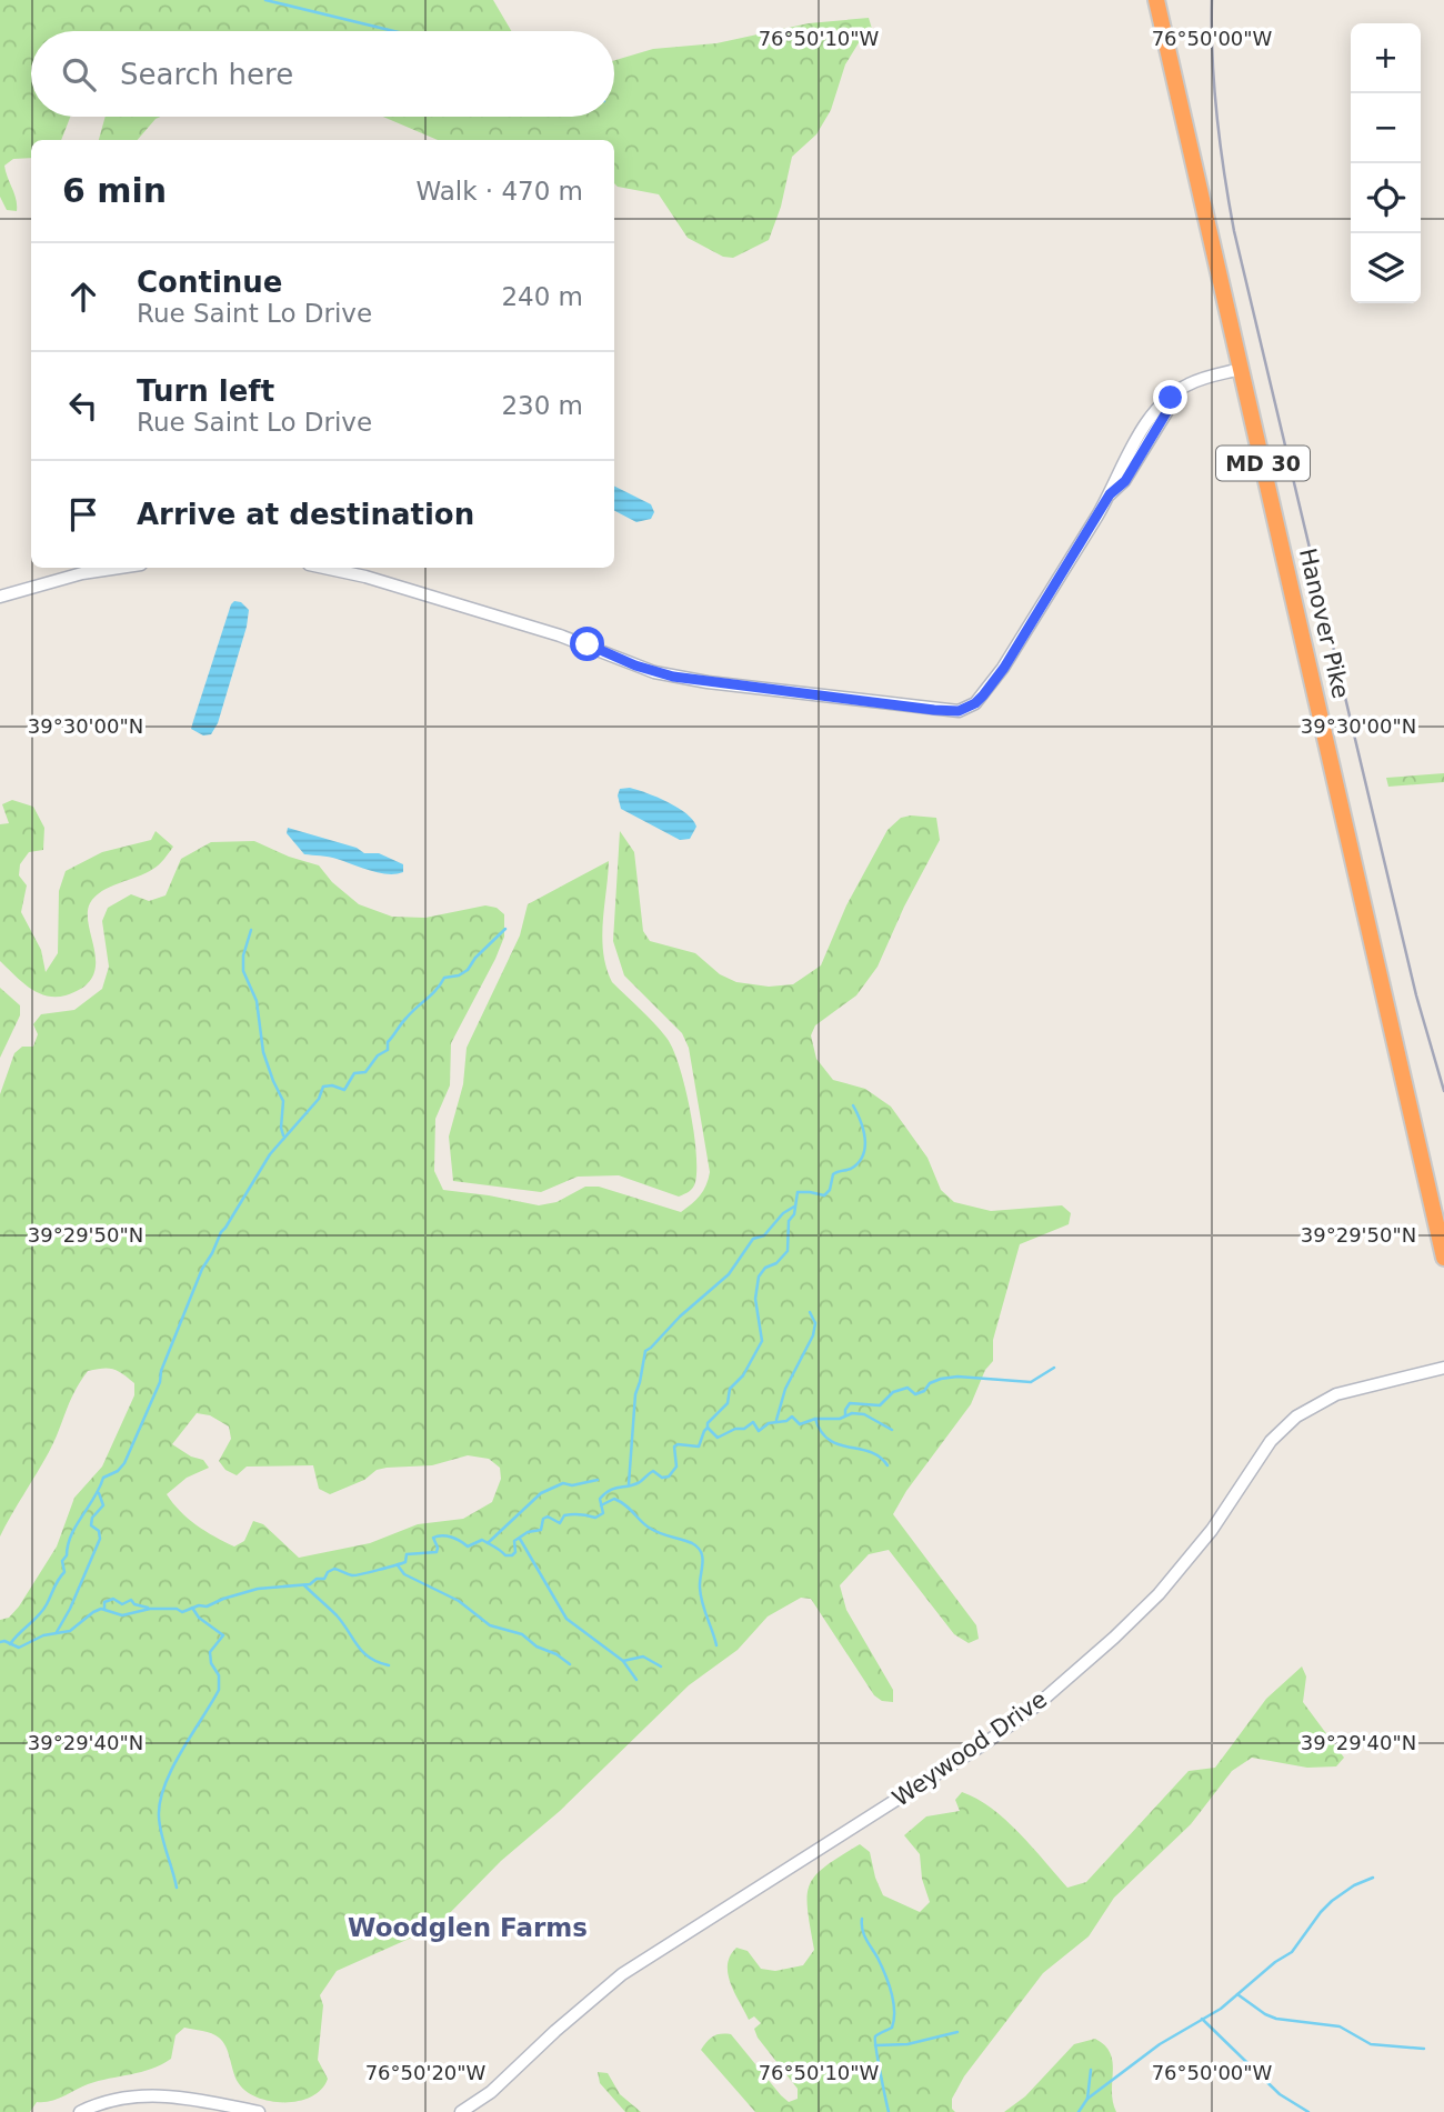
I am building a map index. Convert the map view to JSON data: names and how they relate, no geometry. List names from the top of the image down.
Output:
{
  "streets": {
    "highway": ["MD 30", "Hanover Pike"],
    "street": ["Weywood Drive"]
  },
  "districts": ["Woodglen Farms"],
  "page": {
    "map_buttons": ["+", "−"],
    "search": "Search here",
    "heading": ["6 min", "Walk · 470 m"],
    "list": [
      ["Continue", "Rue Saint Lo Drive", "240 m"],
      ["Turn left", "Rue Saint Lo Drive", "230 m"],
      "Arrive at destination"
    ]
  },
  "coordinates": [
    "76°50'10\"W",
    "76°50'00\"W",
    "39°30'00\"N",
    "39°29'50\"N",
    "39°29'40\"N",
    "76°50'20\"W"
  ]
}
